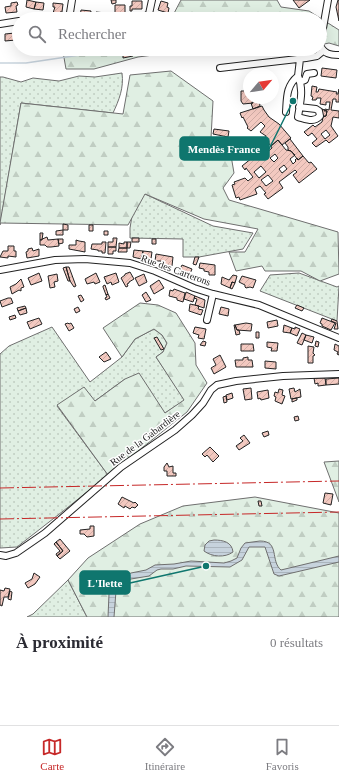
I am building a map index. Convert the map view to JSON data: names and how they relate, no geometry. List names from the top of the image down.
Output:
{
  "streets": {
    "street": ["Rue des Carterons", "Rue de la Gabardière"]
  },
  "places": ["Mendès France", "L'Ilette"],
  "north": "top right",
  "page": {
    "search": "Rechercher",
    "heading": ["À proximité", "0 résultats"],
    "nav": ["Carte", "Itinéraire", "Favoris"]
  }
}
